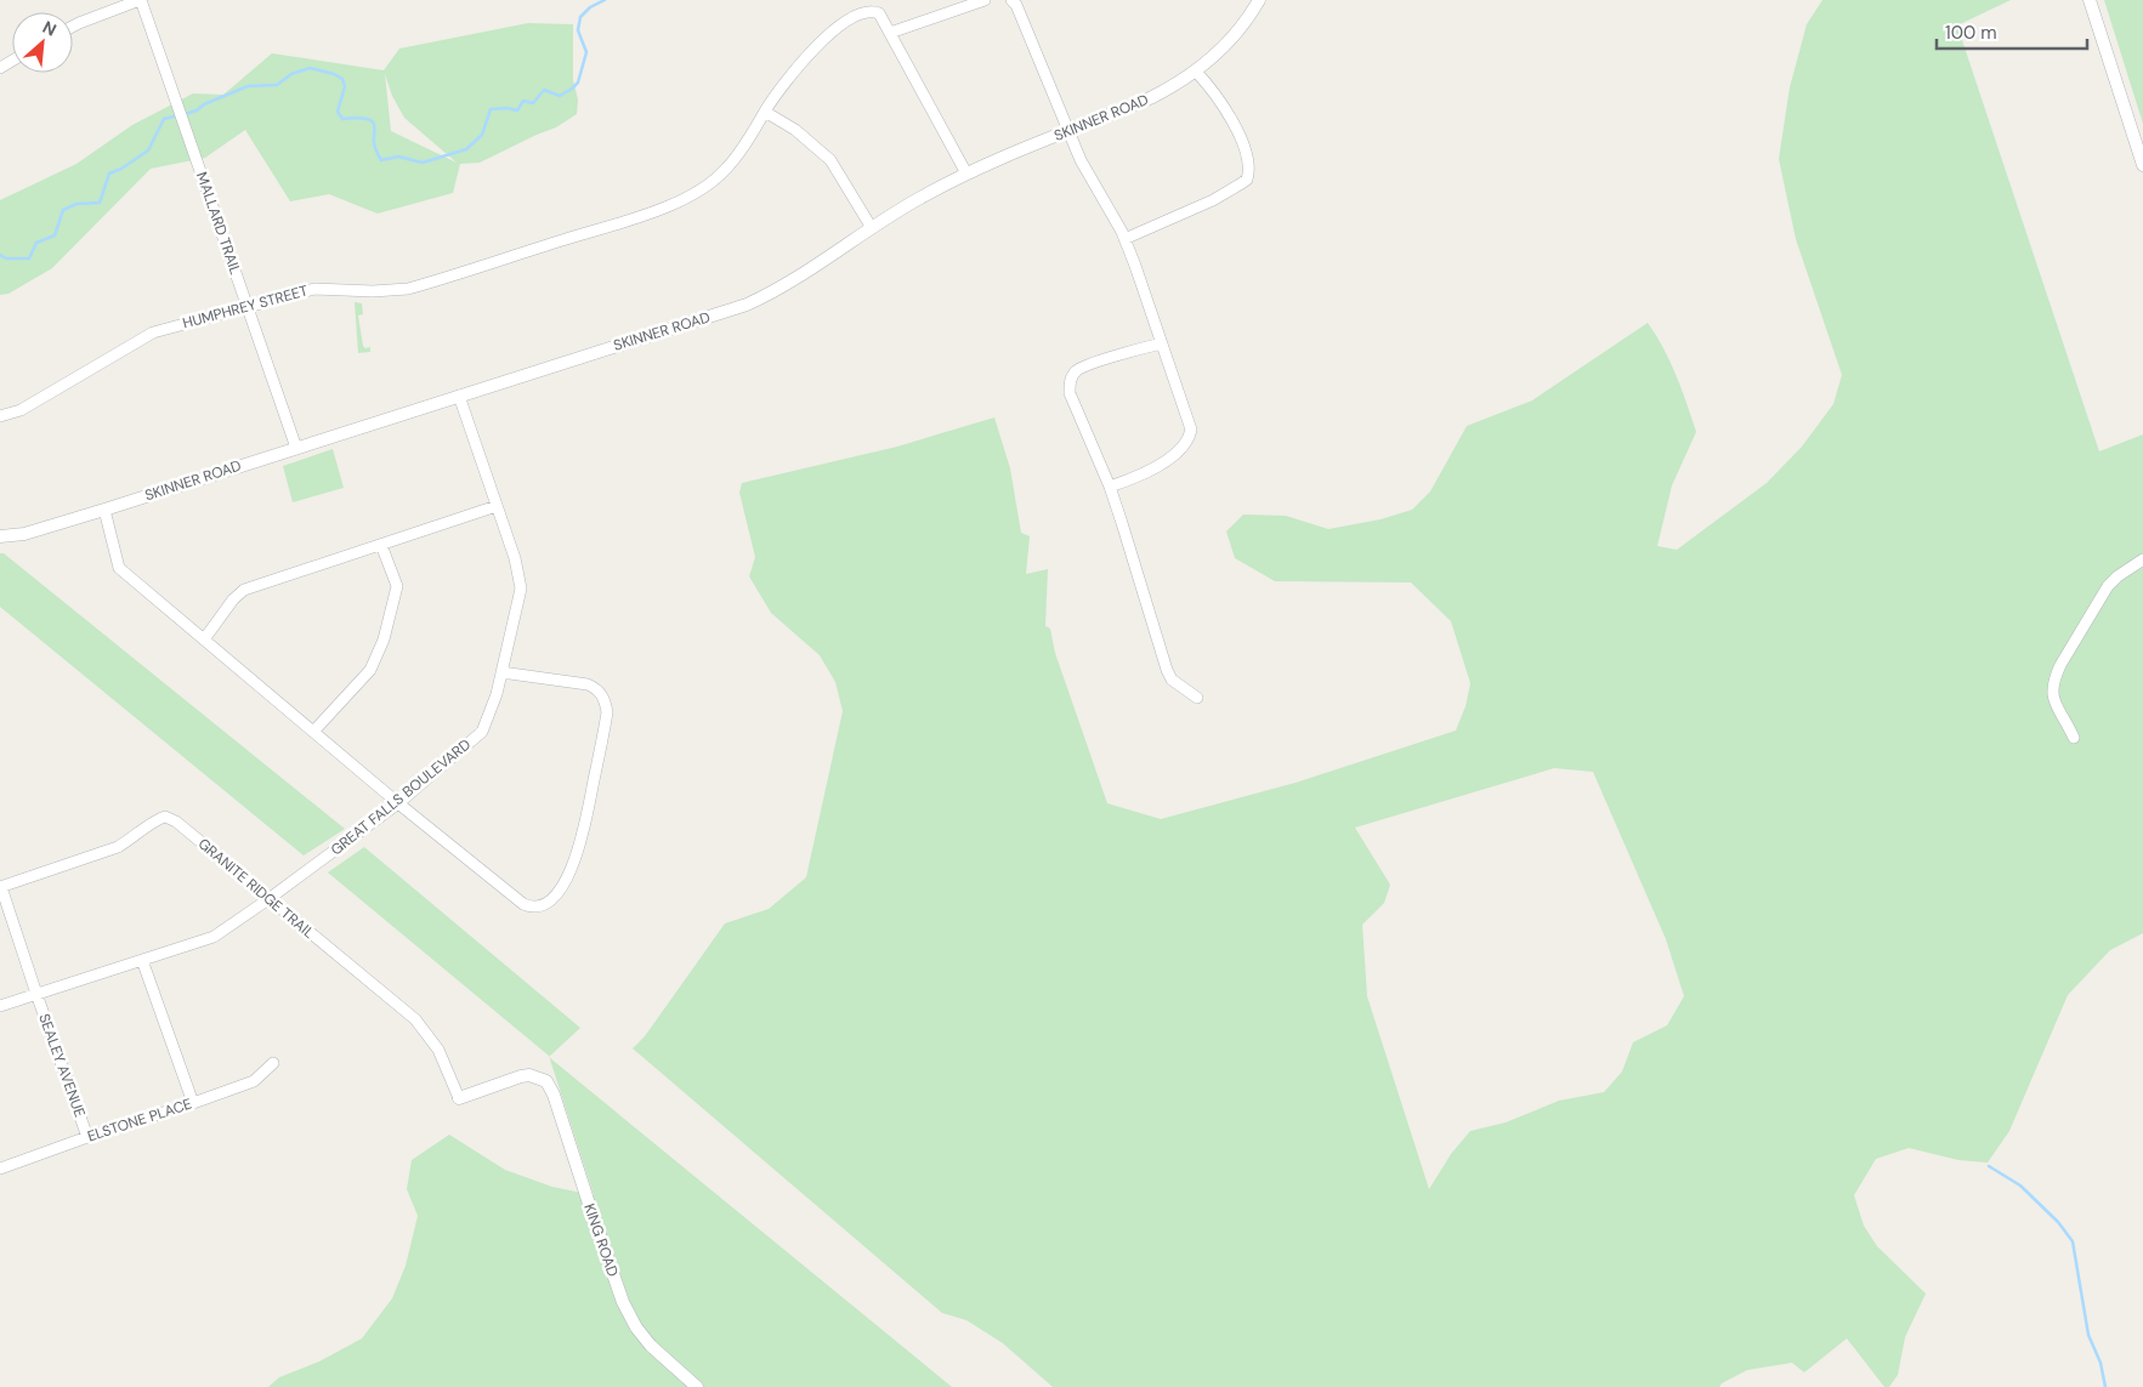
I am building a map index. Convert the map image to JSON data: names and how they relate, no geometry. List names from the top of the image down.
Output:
{
  "streets": {
    "street": [
      "SKINNER ROAD",
      "MALLARD TRAIL",
      "HUMPHREY STREET",
      "GREAT FALLS BOULEVARD",
      "GRANITE RIDGE TRAIL",
      "SEALEY AVENUE",
      "ELSTONE PLACE",
      "KING ROAD"
    ]
  },
  "crossings": [
    ["SKINNER ROAD", "MALLARD TRAIL"],
    ["SKINNER ROAD", "GREAT FALLS BOULEVARD"],
    ["MALLARD TRAIL", "HUMPHREY STREET"],
    ["GREAT FALLS BOULEVARD", "GRANITE RIDGE TRAIL"],
    ["GREAT FALLS BOULEVARD", "SEALEY AVENUE"],
    ["GRANITE RIDGE TRAIL", "SEALEY AVENUE"],
    ["GRANITE RIDGE TRAIL", "KING ROAD"],
    ["SEALEY AVENUE", "ELSTONE PLACE"]
  ],
  "scale_bar": "100 m",
  "north": "top right"
}
